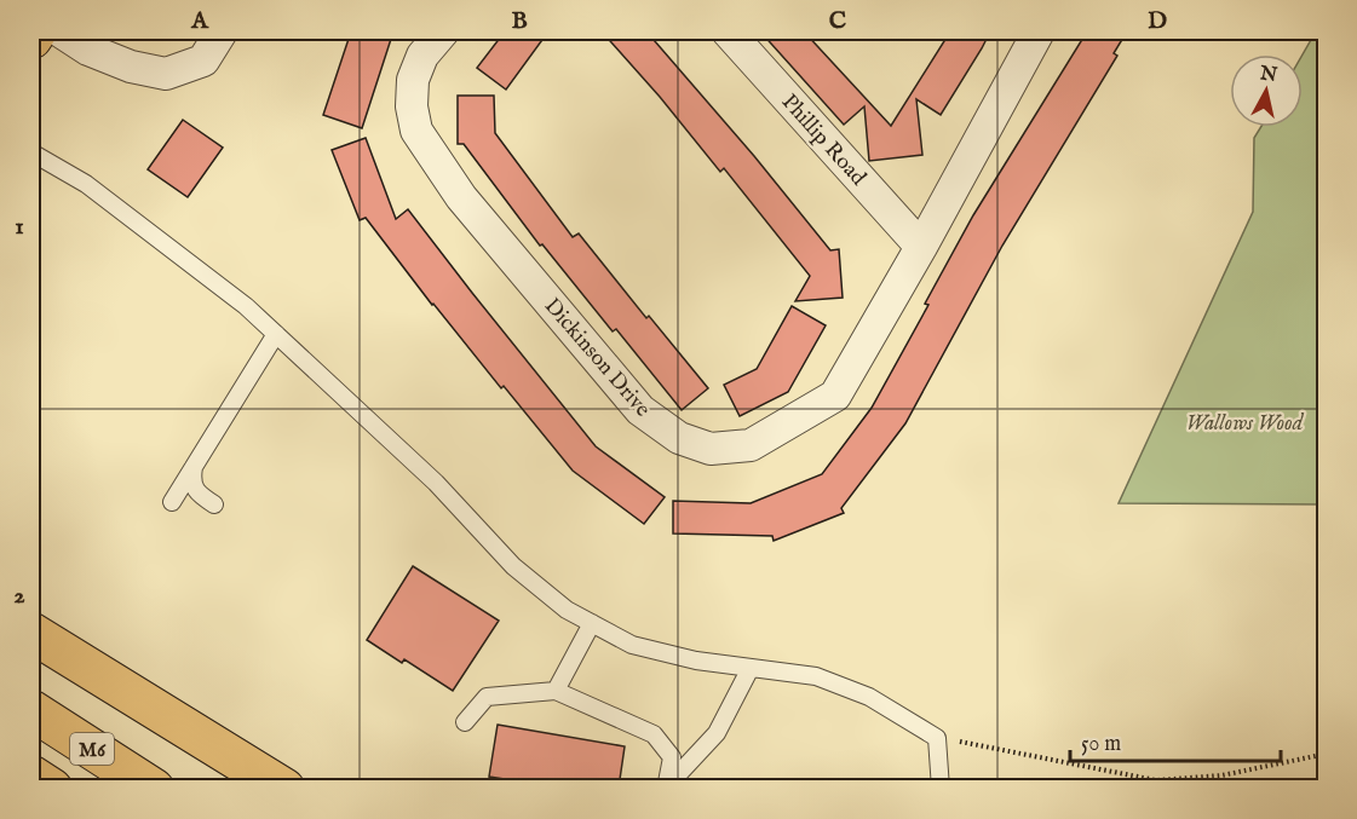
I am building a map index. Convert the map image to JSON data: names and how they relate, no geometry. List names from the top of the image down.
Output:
{
  "streets": {
    "highway": ["M6"],
    "street": ["Phillip Road", "Dickinson Drive"]
  },
  "crossings": [
    ["Phillip Road", "Dickinson Drive"]
  ],
  "parks": ["Wallows Wood"],
  "scale_bar": "50 m",
  "north": "top",
  "grid": {
    "columns": [
      "A",
      "B",
      "C",
      "D"
    ],
    "rows": ["1", "2"]
  }
}
